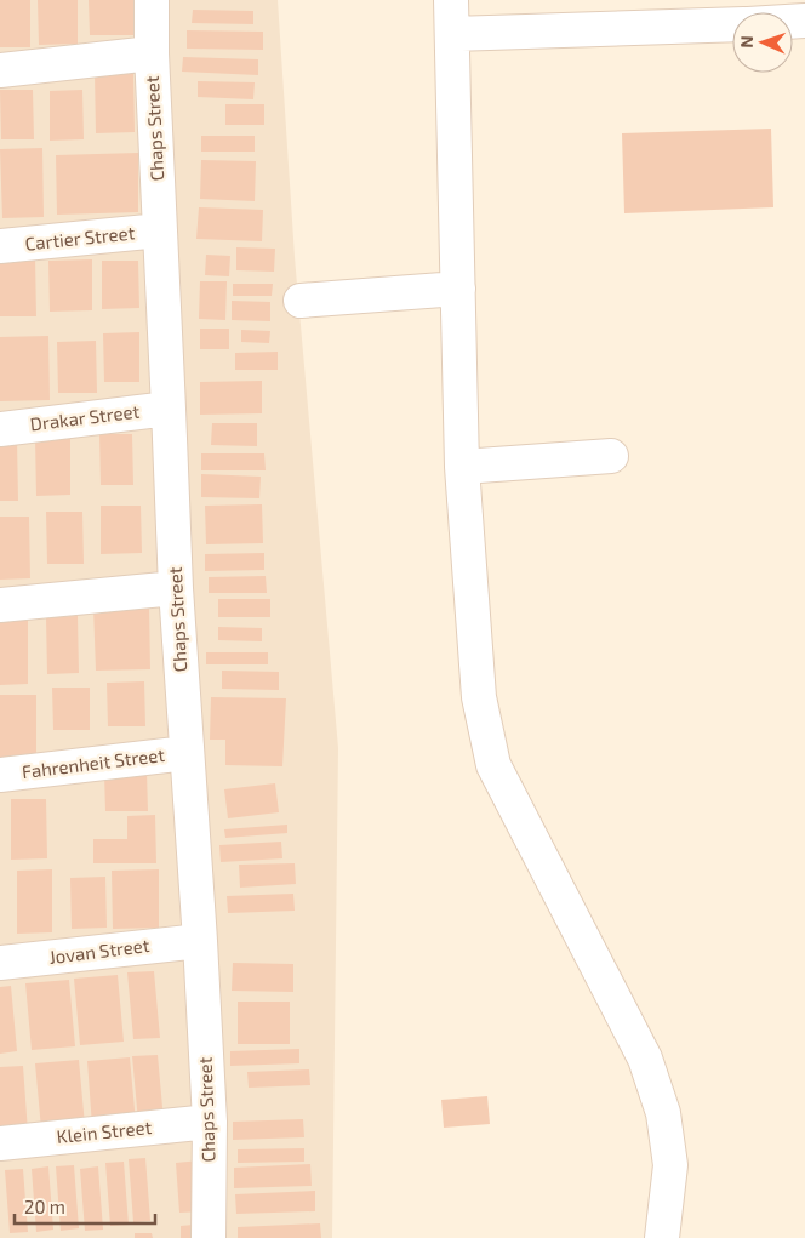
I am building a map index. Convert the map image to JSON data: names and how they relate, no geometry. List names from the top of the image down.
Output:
{
  "streets": {
    "street": [
      "Chaps Street",
      "Cartier Street",
      "Drakar Street",
      "Fahrenheit Street",
      "Jovan Street",
      "Klein Street"
    ]
  },
  "crossings": [
    ["Chaps Street", "Cartier Street"],
    ["Chaps Street", "Drakar Street"],
    ["Chaps Street", "Fahrenheit Street"],
    ["Chaps Street", "Jovan Street"],
    ["Chaps Street", "Klein Street"]
  ],
  "scale_bar": "20 m",
  "north": "left"
}
